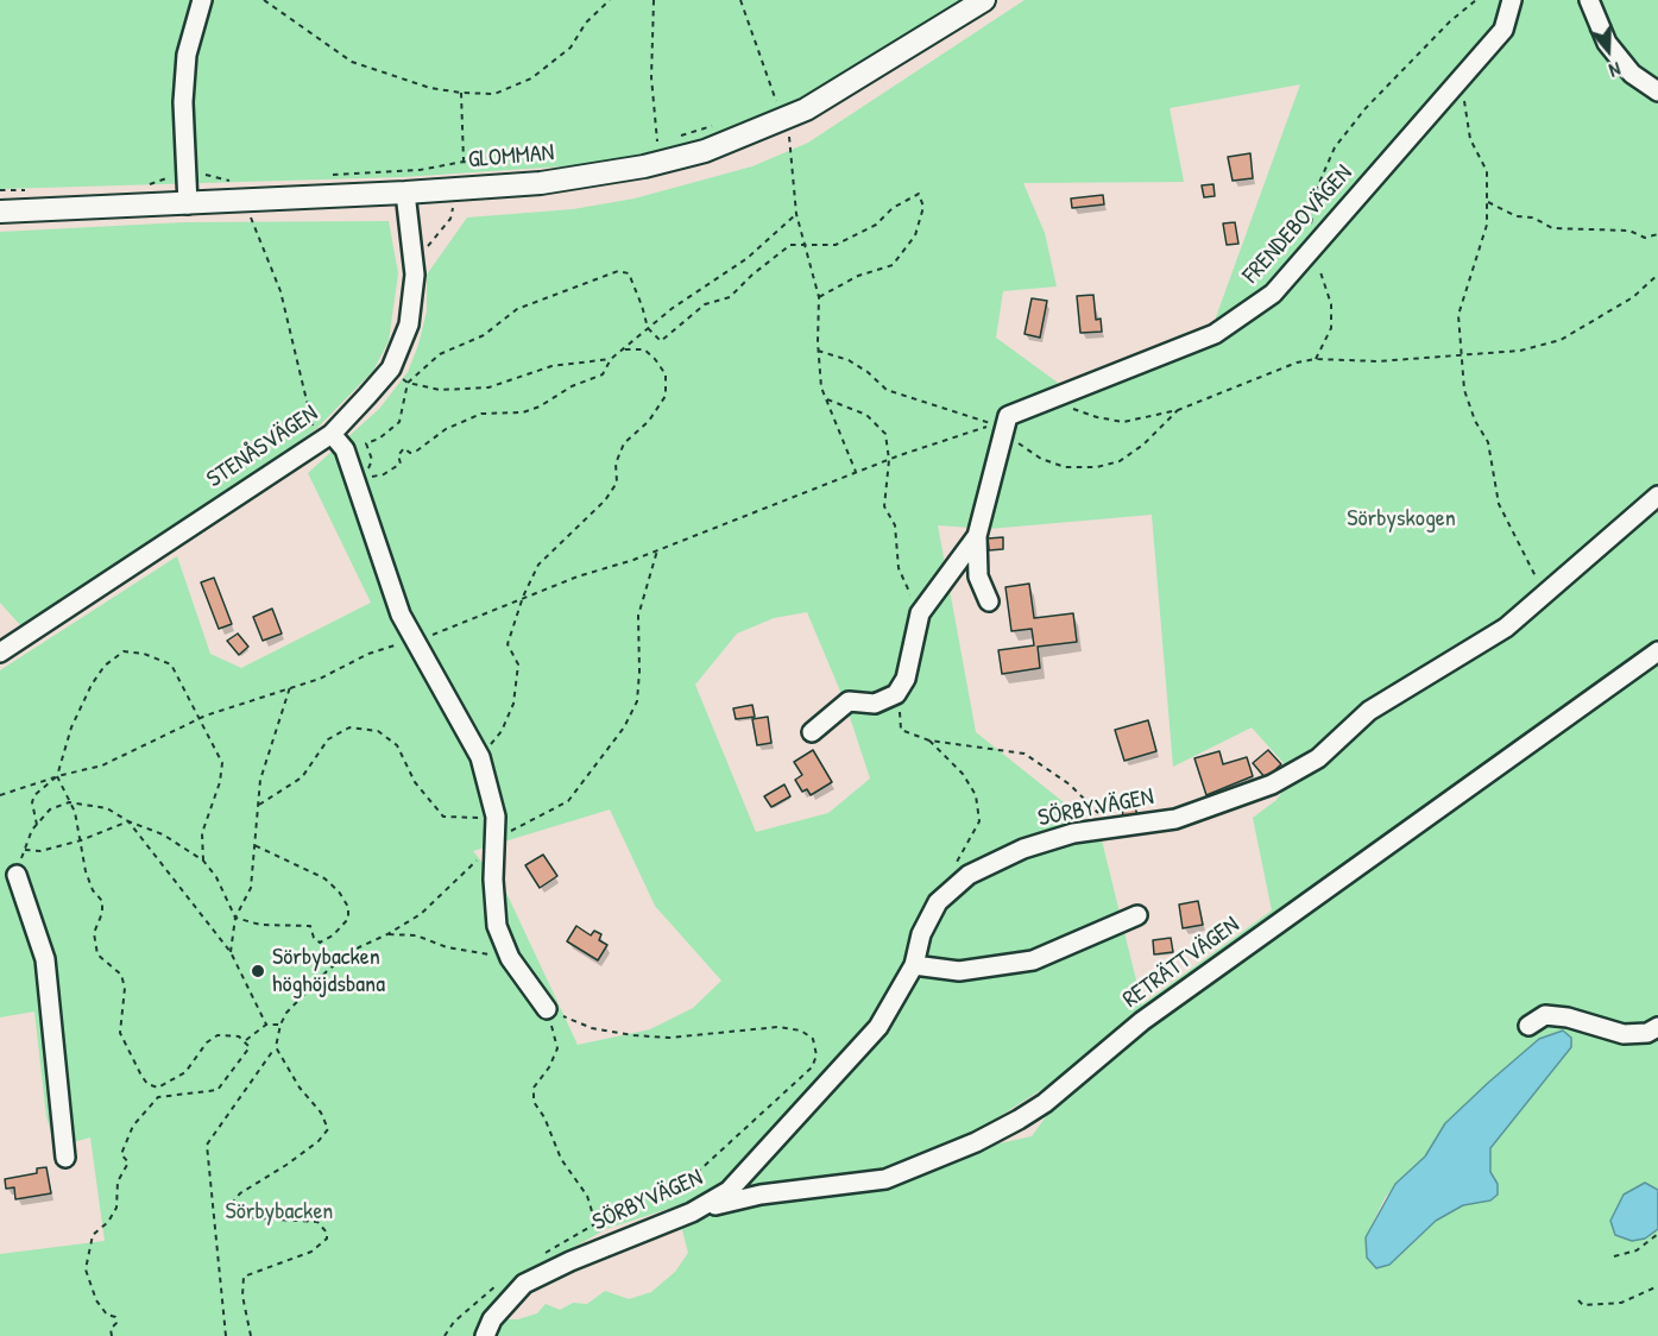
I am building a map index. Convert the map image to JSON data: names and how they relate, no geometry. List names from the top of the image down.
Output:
{
  "streets": {
    "main road": ["GLOMMAN"],
    "street": [
      "FRENDEBOVÄGEN",
      "STENÅSVÄGEN",
      "SÖRBYVÄGEN",
      "RETRÄTTVÄGEN"
    ]
  },
  "crossings": [
    ["GLOMMAN", "STENÅSVÄGEN"],
    ["SÖRBYVÄGEN", "RETRÄTTVÄGEN"]
  ],
  "parks": ["Sörbyskogen", "Sörbybacken"],
  "places": ["Sörbybacken höghöjdsbana"],
  "north": "bottom"
}
